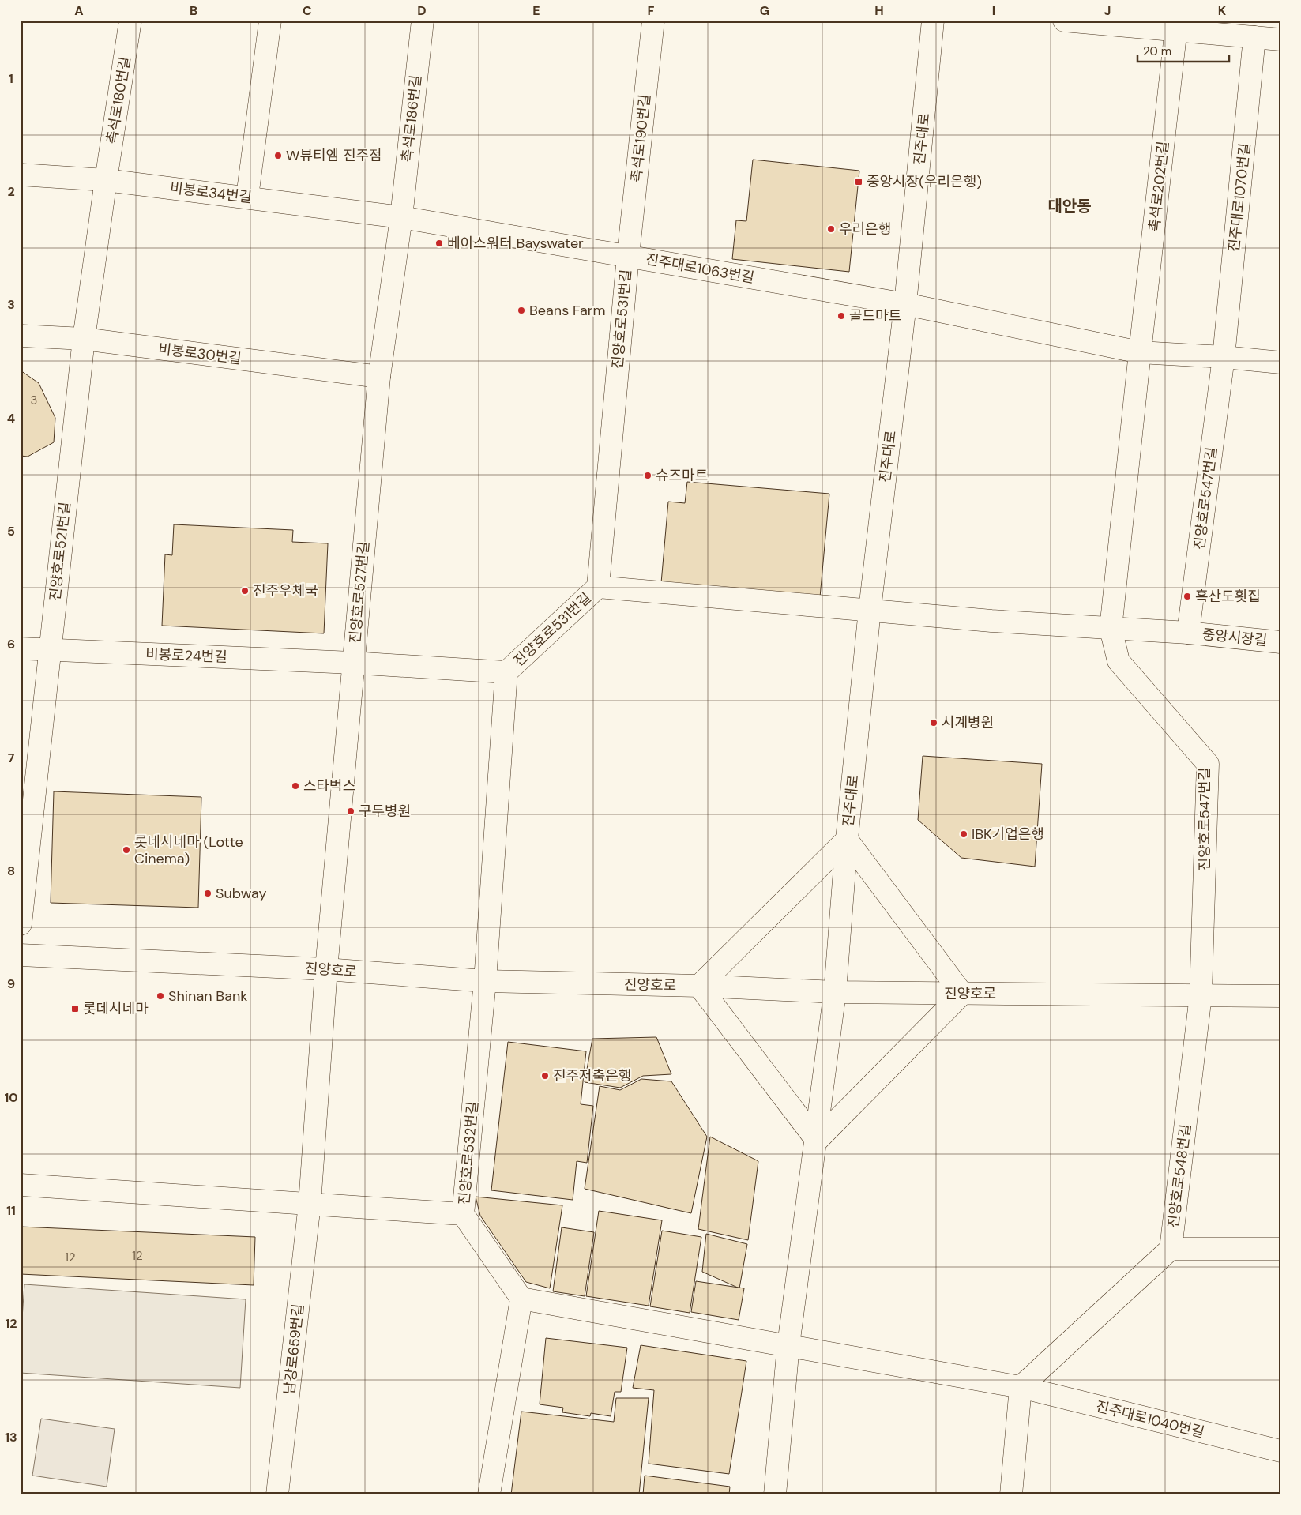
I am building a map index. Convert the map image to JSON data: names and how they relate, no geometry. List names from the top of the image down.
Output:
{
  "streets": {
    "street": [
      "촉석로180번길",
      "촉석로186번길",
      "촉석로190번길",
      "진주대로",
      "촉석로202번길",
      "비봉로34번길",
      "진주대로1070번길",
      "진주대로1063번길",
      "진양호로531번길",
      "비봉로30번길",
      "진양호로547번길",
      "진양호로521번길",
      "진양호로527번길",
      "중앙시장길",
      "비봉로24번길",
      "진양호로",
      "진양호로532번길",
      "진양호로548번길",
      "남강로659번길",
      "진주대로1040번길"
    ]
  },
  "crossings": [
    ["촉석로180번길", "비봉로34번길"],
    ["촉석로180번길", "진양호로521번길"],
    ["촉석로186번길", "비봉로34번길"],
    ["촉석로186번길", "진주대로1063번길"],
    ["촉석로186번길", "진양호로527번길"],
    ["촉석로190번길", "진주대로1063번길"],
    ["촉석로190번길", "진양호로531번길"],
    ["진주대로", "진주대로1063번길"],
    ["진주대로", "진양호로"],
    ["진주대로", "진주대로1040번길"],
    ["촉석로202번길", "진양호로547번길"],
    ["비봉로34번길", "진주대로1063번길"],
    ["비봉로34번길", "진양호로521번길"],
    ["비봉로34번길", "진양호로527번길"],
    ["진주대로1070번길", "진양호로547번길"],
    ["진주대로1063번길", "진양호로531번길"],
    ["진주대로1063번길", "진양호로527번길"],
    ["진양호로531번길", "비봉로24번길"],
    ["진양호로531번길", "진양호로"],
    ["진양호로531번길", "진양호로532번길"],
    ["비봉로30번길", "진양호로521번길"],
    ["비봉로30번길", "진양호로527번길"],
    ["진양호로547번길", "중앙시장길"],
    ["진양호로547번길", "진양호로"],
    ["진양호로547번길", "진양호로548번길"],
    ["진양호로521번길", "비봉로24번길"],
    ["진양호로527번길", "비봉로24번길"],
    ["진양호로527번길", "진양호로"],
    ["진양호로527번길", "남강로659번길"],
    ["진양호로", "진양호로532번길"],
    ["진양호로", "진양호로548번길"],
    ["진양호로", "남강로659번길"],
    ["진양호로532번길", "진주대로1040번길"]
  ],
  "districts": ["대안동"],
  "places": {
    "other": [
      "W뷰티엠 진주점",
      "우리은행",
      "베이스워터 Bayswater",
      "Beans Farm",
      "골드마트",
      "슈즈마트",
      "진주우체국",
      "흑산도횟집",
      "시계병원",
      "스타벅스",
      "구두병원",
      "IBK기업은행",
      "롯네시네마 (Lotte Cinema)",
      "Subway",
      "Shinan Bank",
      "진주저축은행"
    ],
    "transit": ["중앙시장(우리은행)", "롯데시네마"]
  },
  "house_numbers": ["3", "12", "12"],
  "scale_bar": "20 m",
  "grid": {
    "columns": [
      "A",
      "B",
      "C",
      "D",
      "E",
      "F",
      "G",
      "H",
      "I",
      "J",
      "K"
    ],
    "rows": [
      "1",
      "2",
      "3",
      "4",
      "5",
      "6",
      "7",
      "8",
      "9",
      "10",
      "11",
      "12",
      "13"
    ]
  }
}
